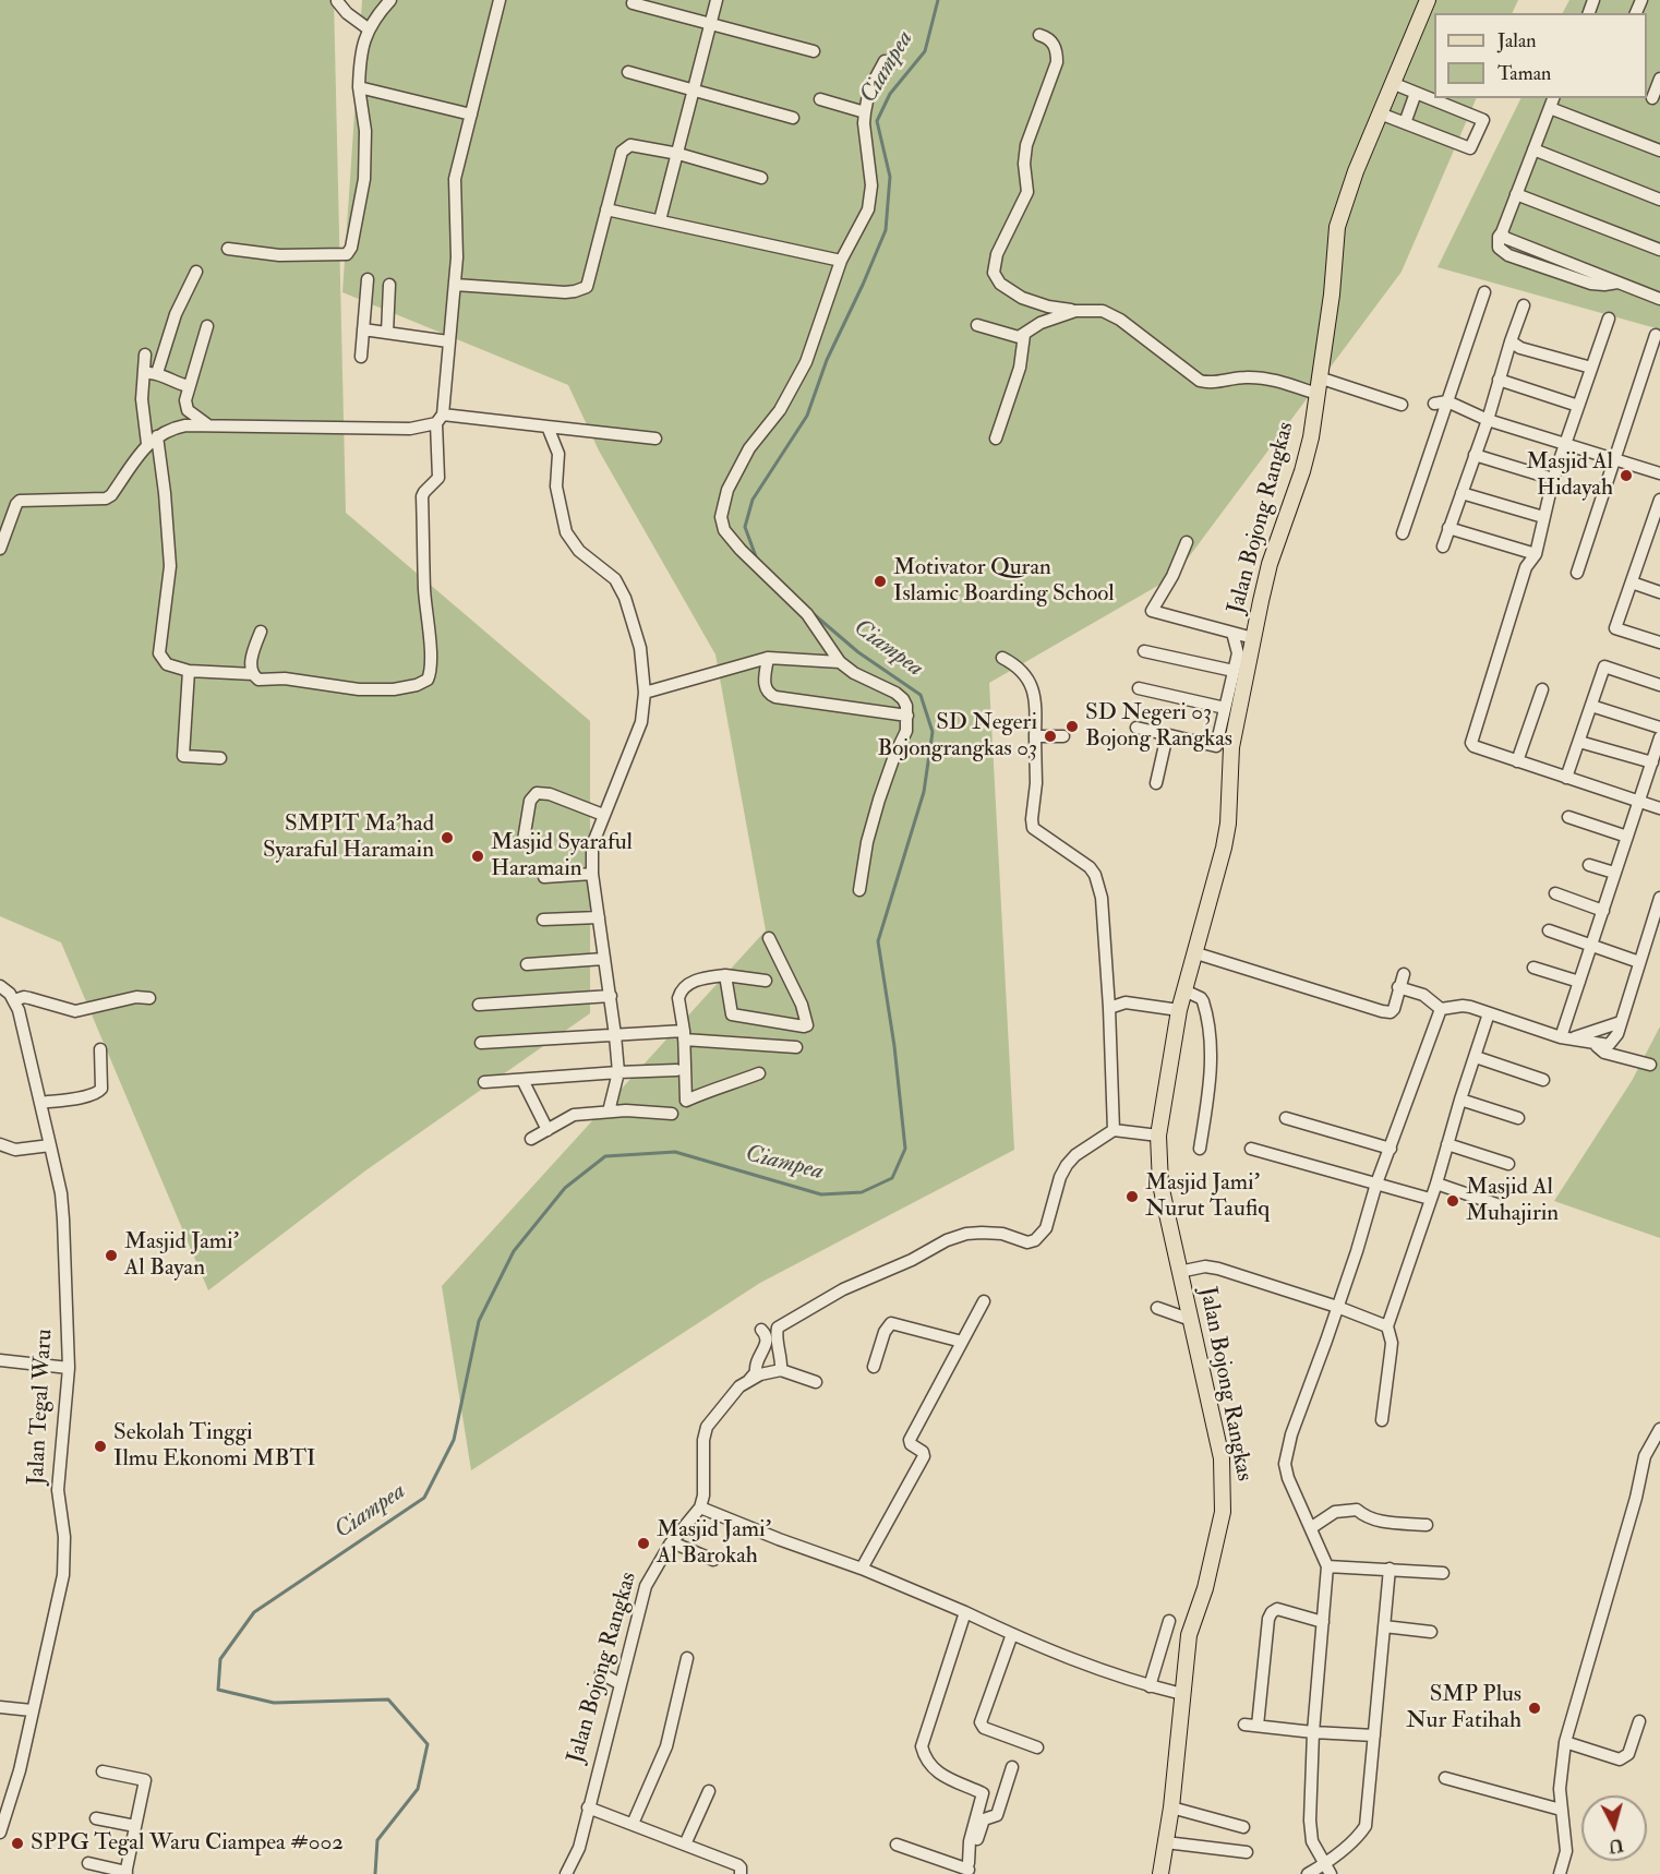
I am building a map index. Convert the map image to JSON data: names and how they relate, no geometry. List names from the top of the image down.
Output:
{
  "streets": {
    "main road": ["Jalan Bojong Rangkas"],
    "street": ["Jalan Tegal Waru"]
  },
  "water": ["Ciampea"],
  "places": [
    "Masjid Al Hidayah",
    "Motivator Quran Islamic Boarding School",
    "SD Negeri 03 Bojong Rangkas",
    "SD Negeri Bojongrangkas 03",
    "SMPIT Ma'had Syaraful Haramain",
    "Masjid Syaraful Haramain",
    "Masjid Jami' Nurut Taufiq",
    "Masjid Al Muhajirin",
    "Masjid Jami' Al Bayan",
    "Sekolah Tinggi Ilmu Ekonomi MBTI",
    "Masjid Jami' Al Barokah",
    "SMP Plus Nur Fatihah",
    "SPPG Tegal Waru Ciampea #002"
  ],
  "legend": ["Jalan", "Taman"],
  "north": "bottom"
}
